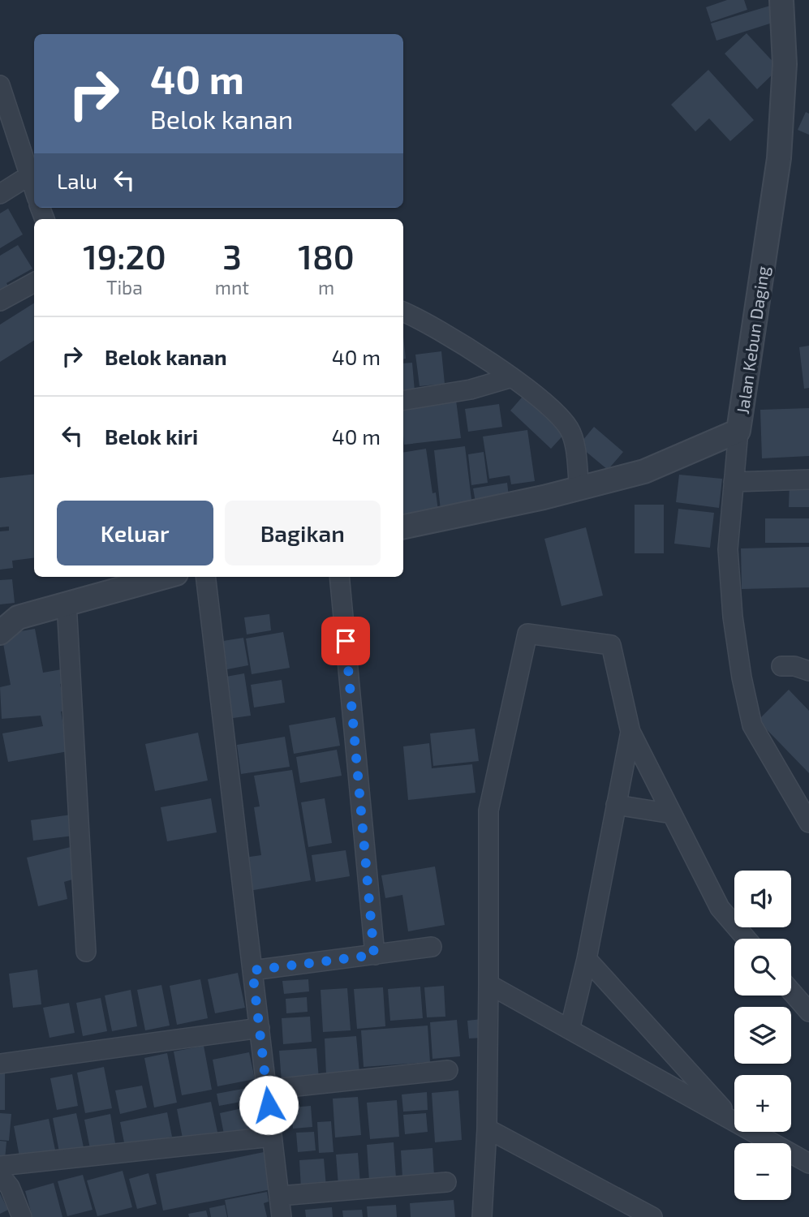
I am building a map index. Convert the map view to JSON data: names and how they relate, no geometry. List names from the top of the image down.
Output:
{
  "streets": {
    "street": ["Jalan Kebun Daging"]
  },
  "page": {
    "turn": ["40 m", "Belok kanan"],
    "then": "Lalu",
    "eta": [
      "19:20",
      "Tiba",
      "3",
      "mnt",
      "180",
      "m"
    ],
    "list": [
      {
        "name": "Belok kanan",
        "value": "40 m"
      },
      {
        "name": "Belok kiri",
        "value": "40 m"
      }
    ],
    "buttons": ["Keluar", "Bagikan"],
    "map_buttons": ["+", "−"]
  }
}
